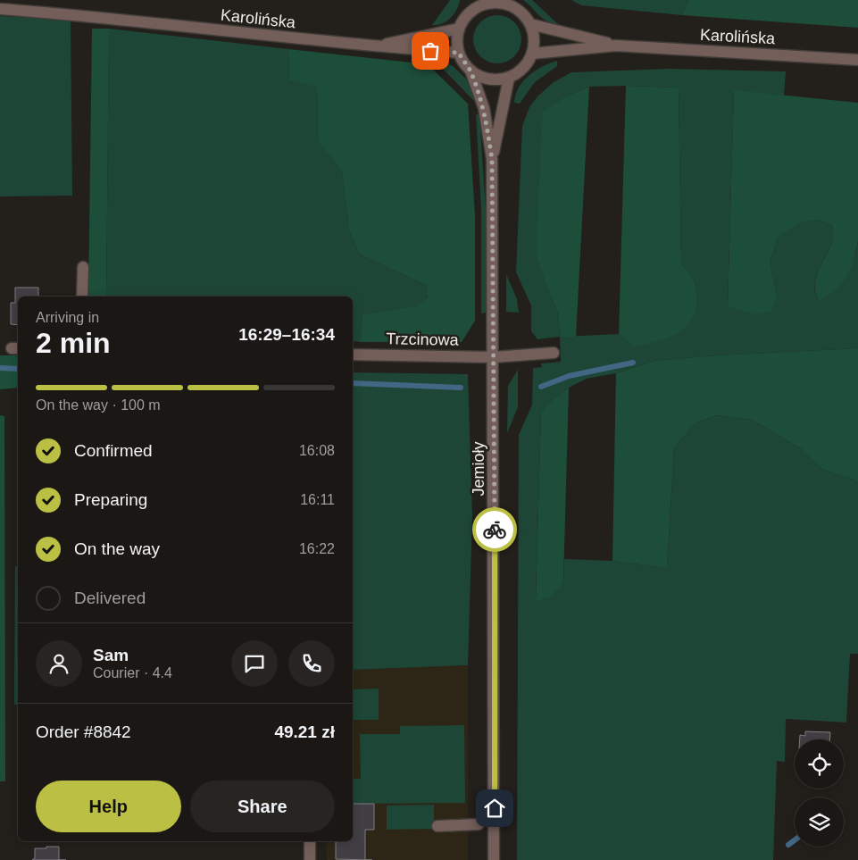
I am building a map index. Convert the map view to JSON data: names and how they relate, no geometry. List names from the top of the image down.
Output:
{
  "streets": {
    "street": ["Karolińska", "Trzcinowa", "Jemioły"]
  },
  "crossings": [
    ["Karolińska", "Jemioły"],
    ["Trzcinowa", "Jemioły"]
  ],
  "page": {
    "heading": ["2 min", "Arriving in", "16:29–16:34"],
    "panel": [
      "Sam",
      "Courier · 4.4",
      "Order #8842",
      "49.21 zł"
    ],
    "bar": "On the way · 100 m",
    "list": [
      ["Confirmed", "16:08"],
      ["Preparing", "16:11"],
      ["On the way", "16:22"],
      "Delivered"
    ],
    "buttons": ["Help", "Share"]
  }
}
